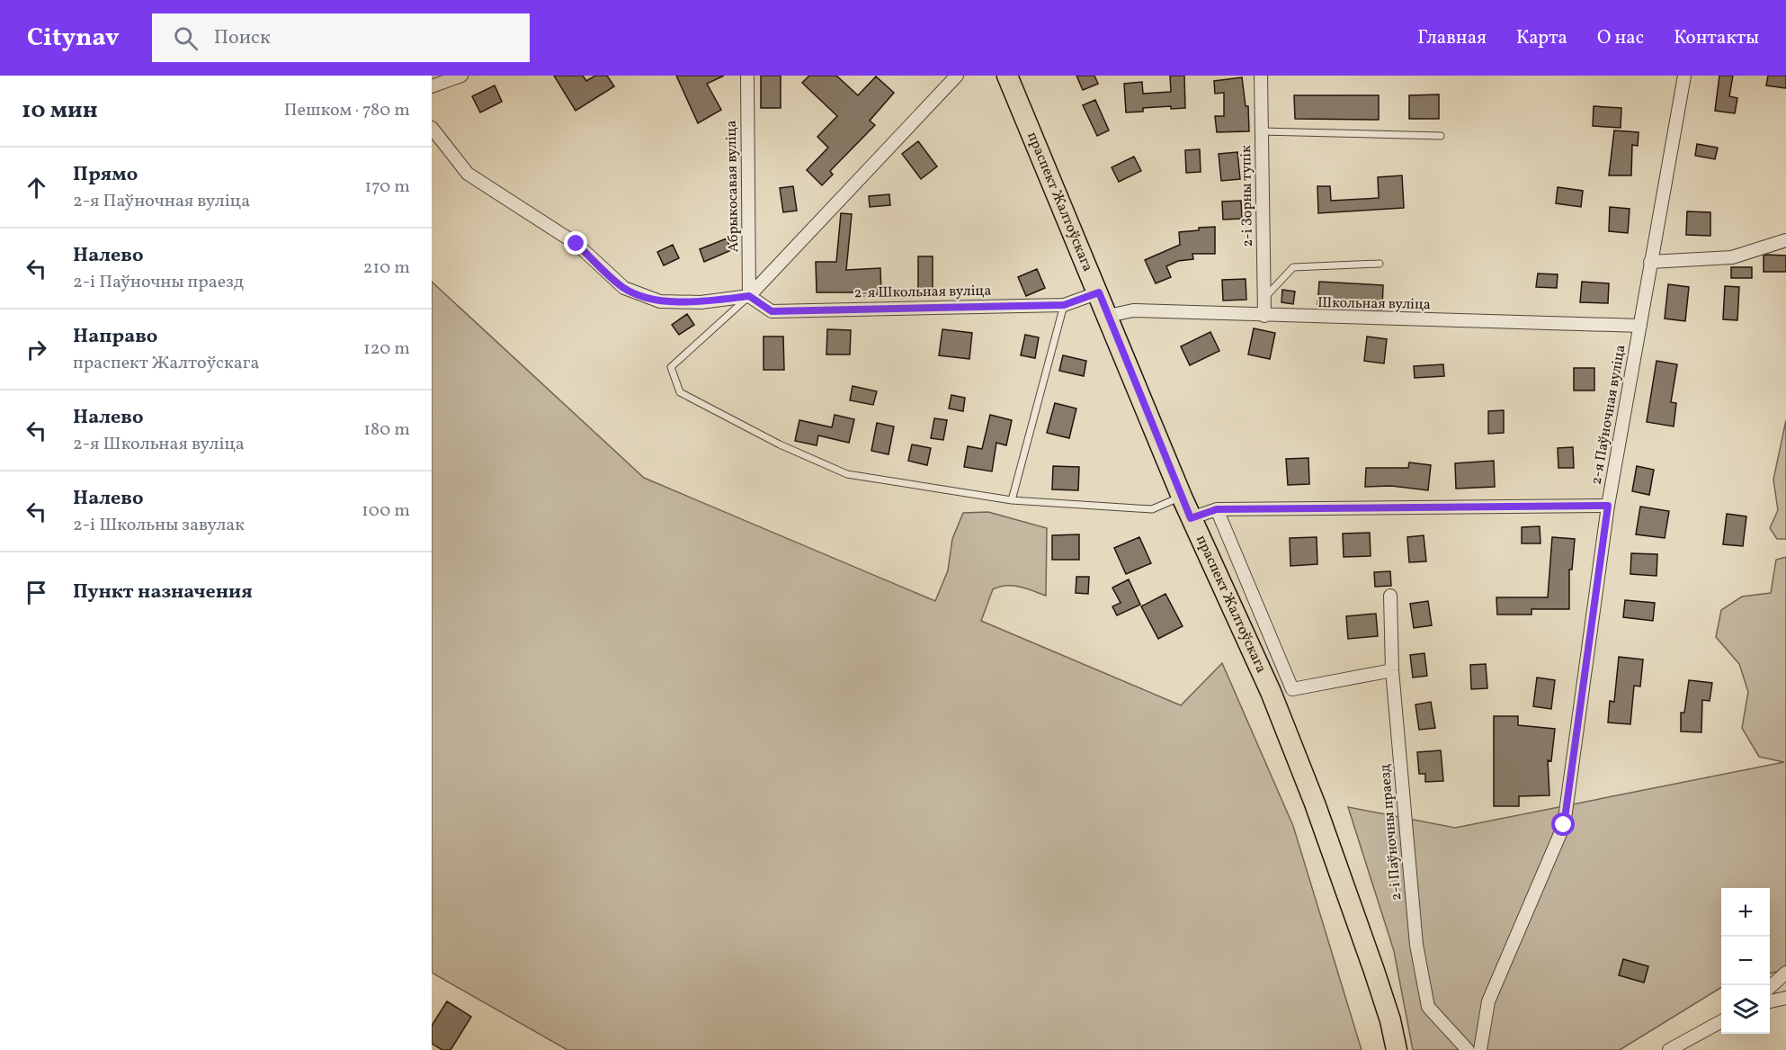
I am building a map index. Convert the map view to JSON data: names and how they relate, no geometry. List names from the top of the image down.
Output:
{
  "streets": {
    "main road": ["праспект Жалтоўскага"],
    "street": [
      "Абрыкосавая вуліца",
      "2-і Зорны тупік",
      "2-я Школьная вуліца",
      "Школьная вуліца",
      "2-я Паўночная вуліца",
      "2-і Паўночны праезд"
    ]
  },
  "crossings": [
    ["Абрыкосавая вуліца", "2-я Школьная вуліца"],
    ["2-і Зорны тупік", "Школьная вуліца"],
    ["праспект Жалтоўскага", "2-я Школьная вуліца"],
    ["праспект Жалтоўскага", "Школьная вуліца"],
    ["Школьная вуліца", "2-я Паўночная вуліца"]
  ],
  "page": {
    "header": "Citynav",
    "search": "Поиск",
    "nav": [
      "Главная",
      "Карта",
      "О нас",
      "Контакты"
    ],
    "heading": ["10 мин", "Пешком · 780 m"],
    "list": [
      ["Прямо", "2-я Паўночная вуліца", "170 m"],
      ["Налево", "2-і Паўночны праезд", "210 m"],
      ["Направо", "праспект Жалтоўскага", "120 m"],
      ["Налево", "2-я Школьная вуліца", "180 m"],
      ["Налево", "2-і Школьны завулак", "100 m"],
      "Пункт назначения"
    ],
    "map_buttons": ["+", "−"]
  }
}
